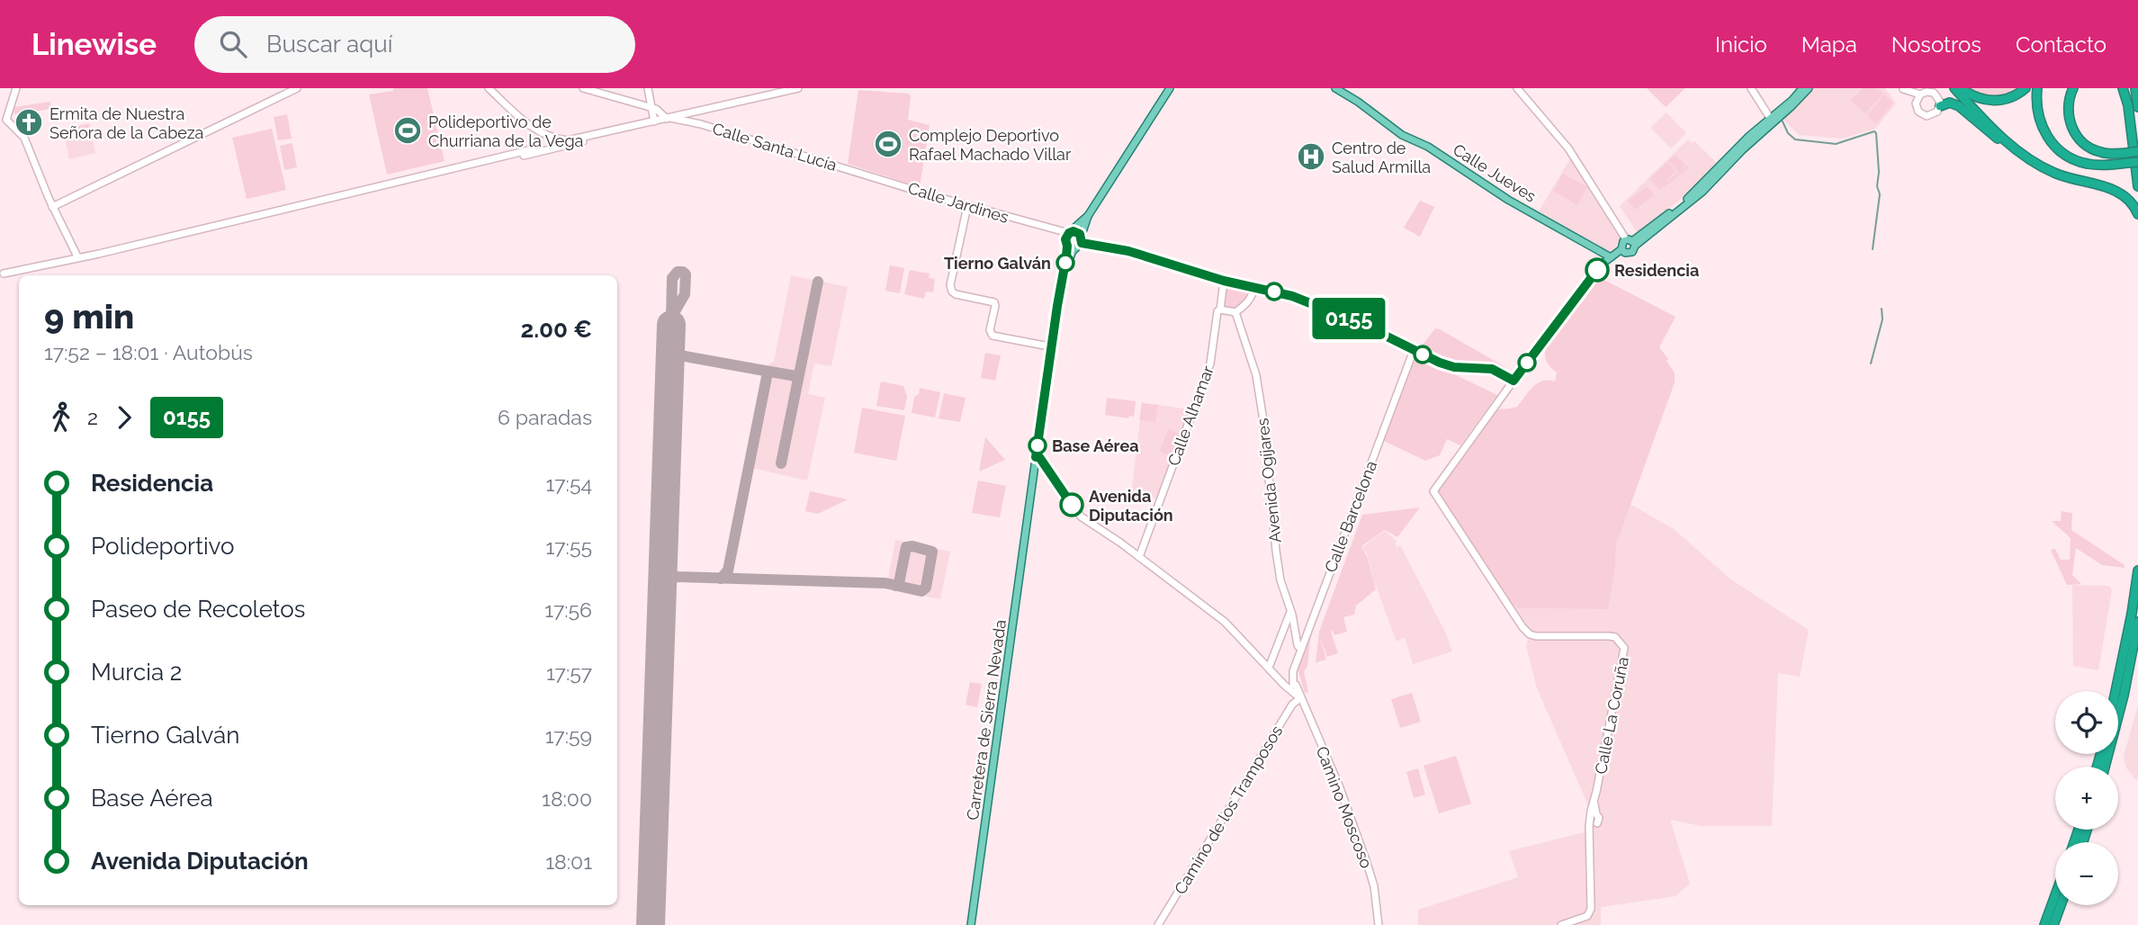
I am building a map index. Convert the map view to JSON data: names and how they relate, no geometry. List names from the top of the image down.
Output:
{
  "streets": {
    "main road": ["Calle Jueves", "Carretera de Sierra Nevada"],
    "street": [
      "Calle Santa Lucía",
      "Calle Jardines",
      "Calle Alhamar",
      "Avenida Ogíjares",
      "Calle Barcelona",
      "Calle La Coruña",
      "Camino Moscoso",
      "Camino de los Tramposos"
    ]
  },
  "crossings": [
    ["Calle Santa Lucía", "Calle Jardines"],
    ["Avenida Ogíjares", "Calle Barcelona"],
    ["Calle Barcelona", "Camino Moscoso"],
    ["Camino Moscoso", "Camino de los Tramposos"]
  ],
  "places": {
    "church": ["Ermita de Nuestra Señora de la Cabeza"],
    "sports": ["Polideportivo de Churriana de la Vega", "Complejo Deportivo Rafael Machado Villar"],
    "hospital": ["Centro de Salud Armilla"],
    "other": [
      "Tierno Galván",
      "Residencia",
      "Base Aérea",
      "Avenida Diputación"
    ]
  },
  "lines": ["bus line 0155"],
  "page": {
    "header": "Linewise",
    "search": "Buscar aquí",
    "nav": [
      "Inicio",
      "Mapa",
      "Nosotros",
      "Contacto"
    ],
    "on_map": "0155",
    "heading": ["9 min", "17:52 – 18:01 · Autobús", "2.00 €"],
    "legs": ["2", "0155", "6 paradas"],
    "list": [
      {
        "name": "Residencia",
        "value": "17:54"
      },
      {
        "name": "Polideportivo",
        "value": "17:55"
      },
      {
        "name": "Paseo de Recoletos",
        "value": "17:56"
      },
      {
        "name": "Murcia 2",
        "value": "17:57"
      },
      {
        "name": "Tierno Galván",
        "value": "17:59"
      },
      {
        "name": "Base Aérea",
        "value": "18:00"
      },
      {
        "name": "Avenida Diputación",
        "value": "18:01"
      }
    ],
    "map_buttons": ["+", "−"]
  }
}
